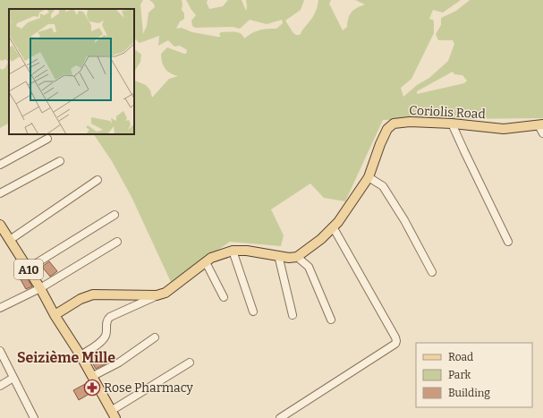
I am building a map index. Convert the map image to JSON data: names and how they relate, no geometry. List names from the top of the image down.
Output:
{
  "streets": {
    "main road": ["Coriolis Road", "A10"]
  },
  "districts": ["Seizième Mille"],
  "places": {
    "pharmacy": ["Rose Pharmacy"]
  },
  "legend": ["Road", "Park", "Building"]
}
